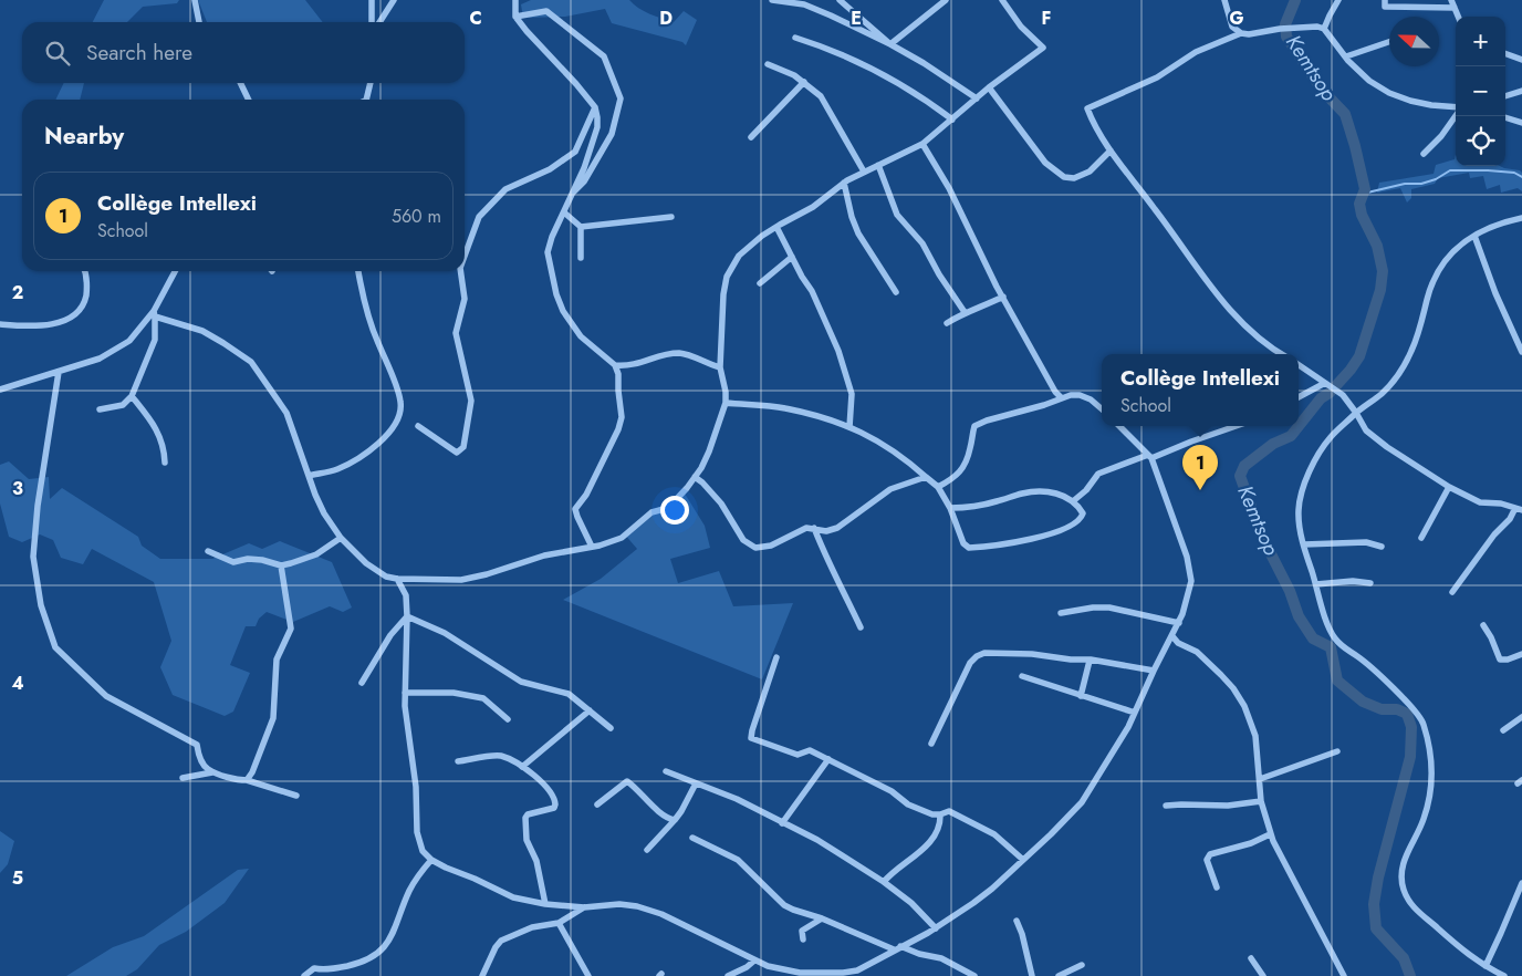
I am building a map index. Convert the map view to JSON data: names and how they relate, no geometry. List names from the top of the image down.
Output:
{
  "water": ["Kemtsop"],
  "north": "left",
  "page": {
    "map_buttons": ["+", "−"],
    "search": "Search here",
    "heading": "Nearby",
    "list": [
      {
        "mark": "1",
        "name": "Collège Intellexi",
        "note": "School",
        "value": "560 m"
      }
    ],
    "popup": ["Collège Intellexi", "School"],
    "pins": "1"
  },
  "grid": {
    "columns": [
      "C",
      "D",
      "E",
      "F",
      "G"
    ],
    "rows": [
      "2",
      "3",
      "4",
      "5"
    ]
  }
}
